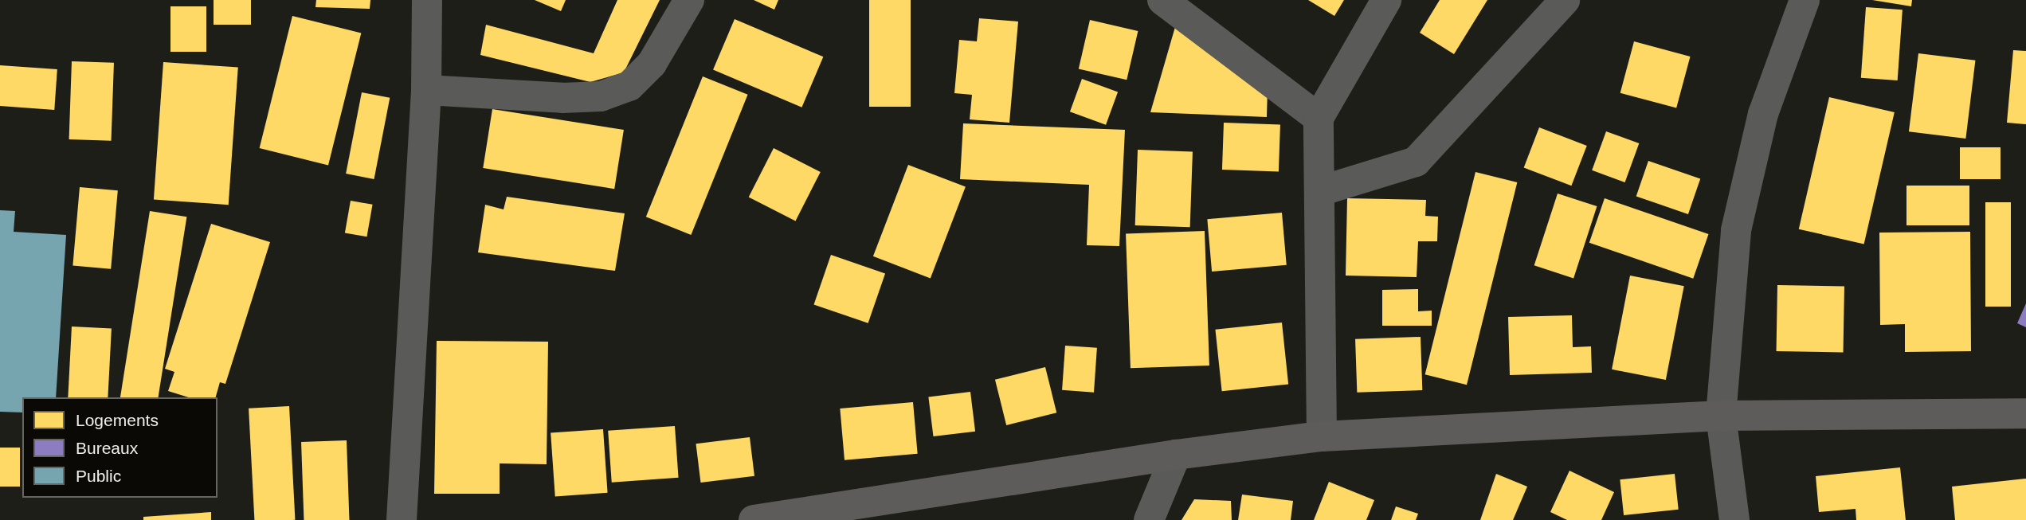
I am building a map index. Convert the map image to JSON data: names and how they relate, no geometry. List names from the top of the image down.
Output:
{
  "legend": ["Logements", "Bureaux", "Public"]
}
